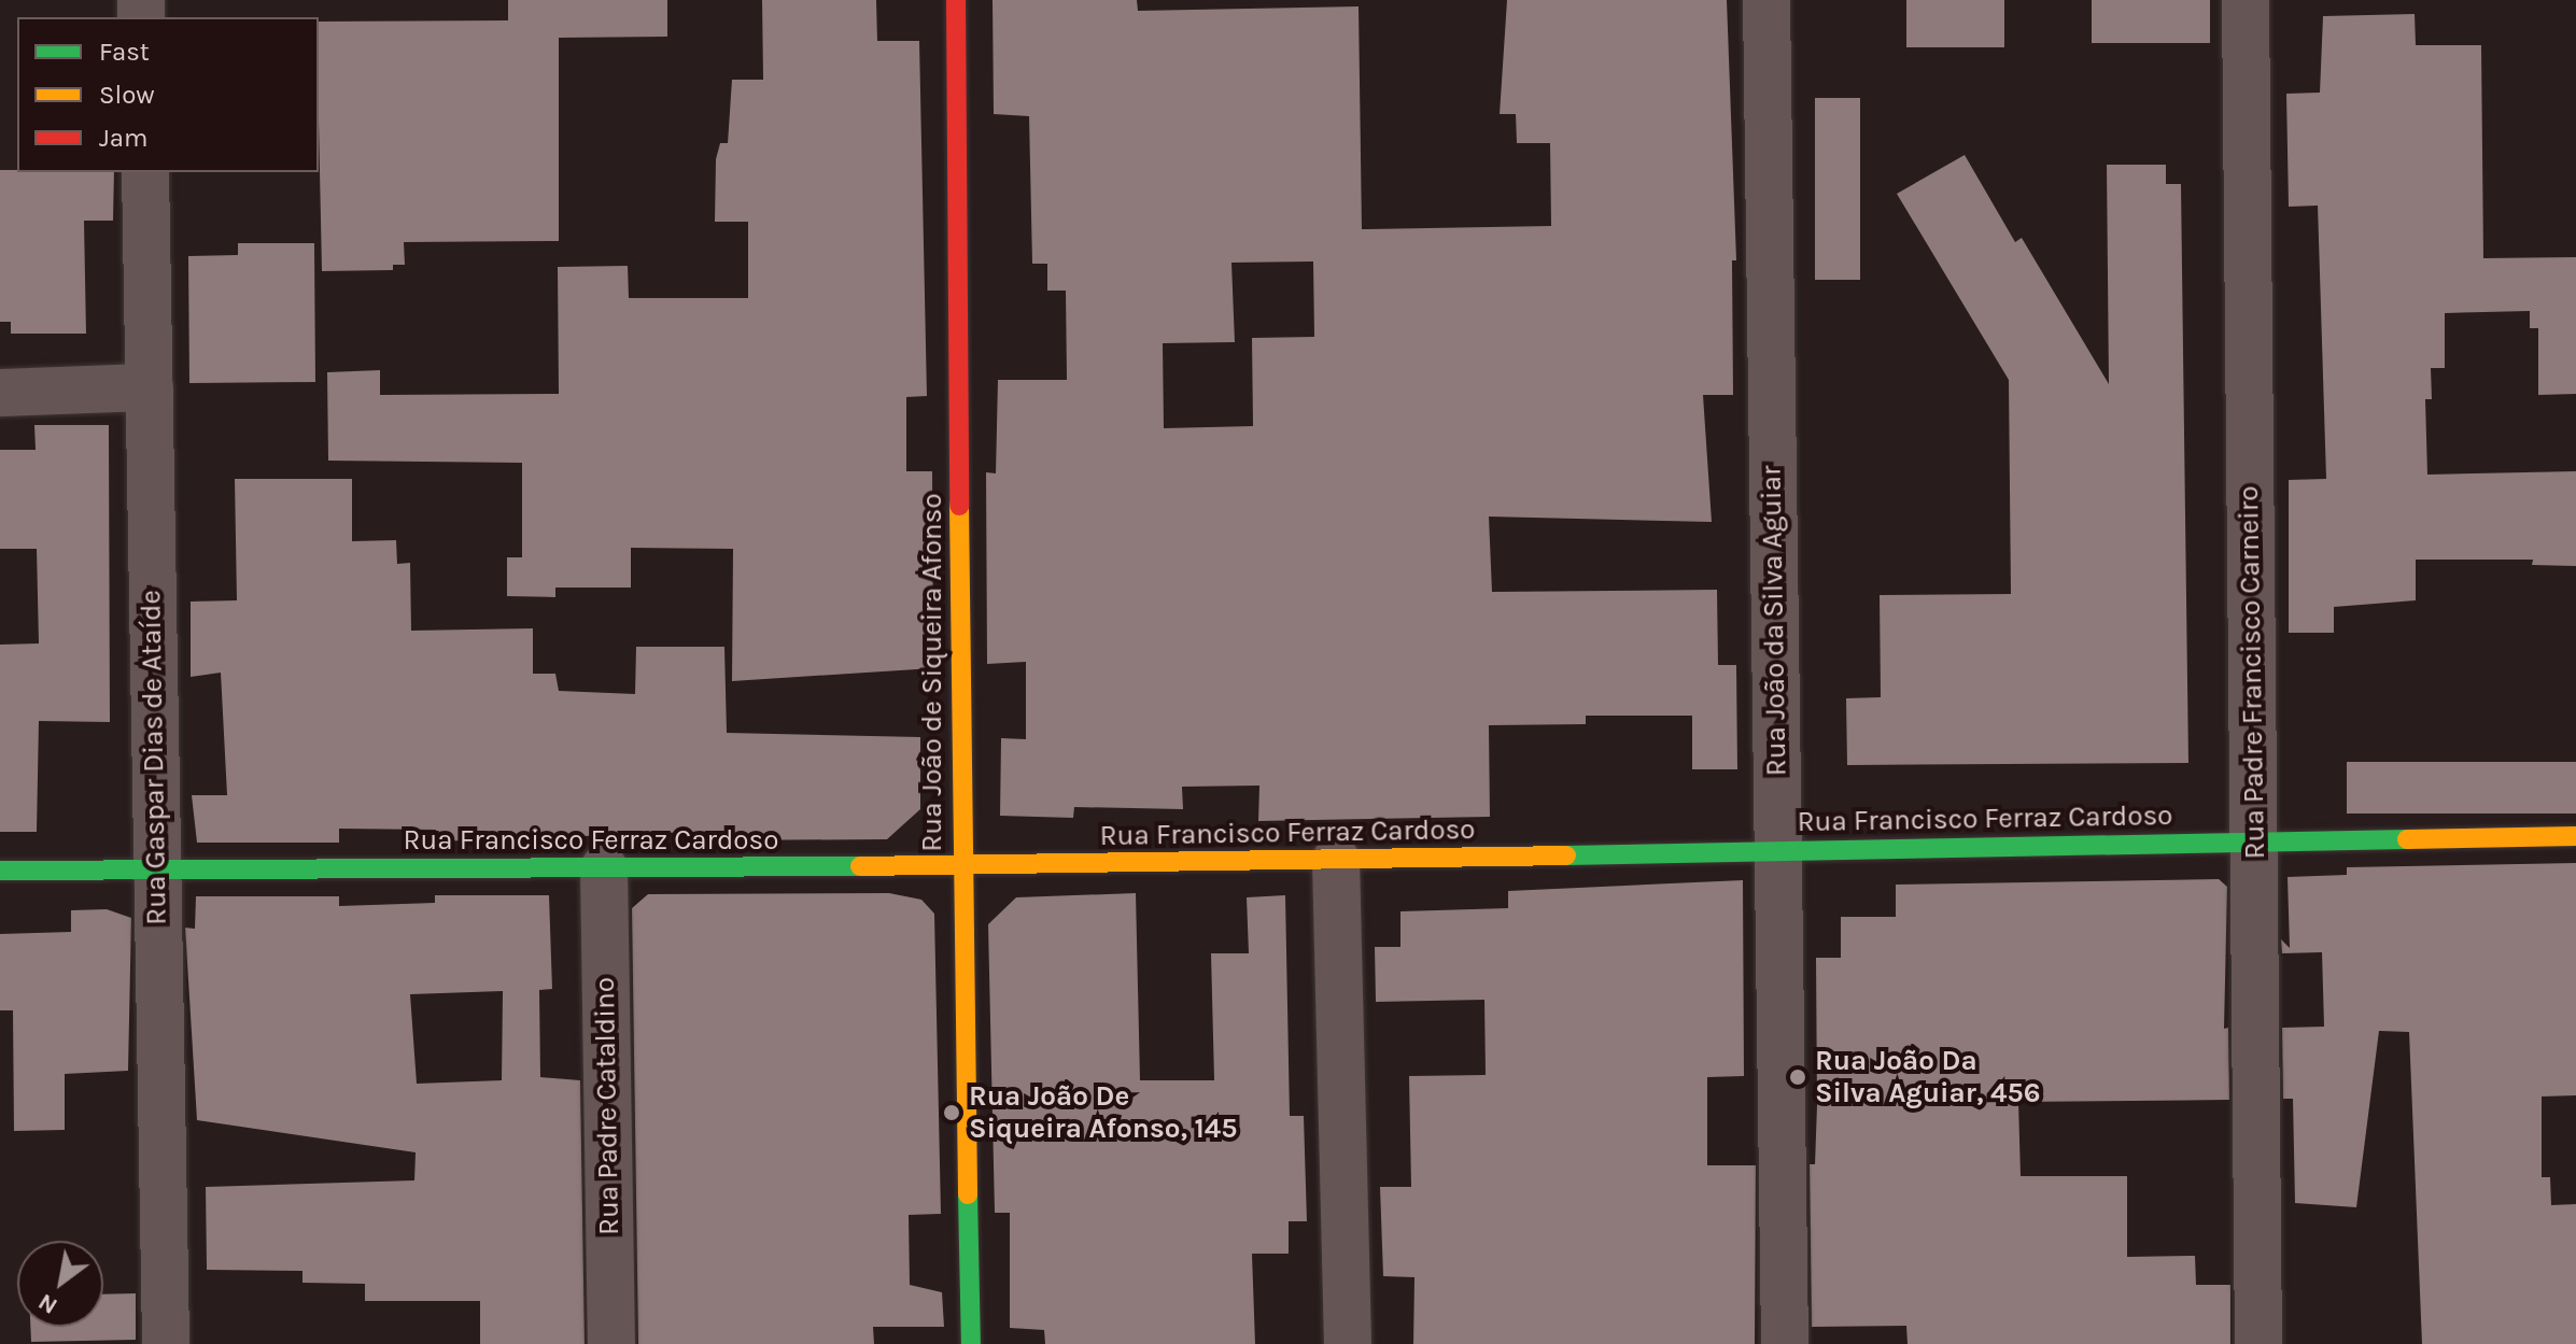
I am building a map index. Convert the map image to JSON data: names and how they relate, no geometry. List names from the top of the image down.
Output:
{
  "streets": {
    "street": [
      "Rua João da Silva Aguiar",
      "Rua João de Siqueira Afonso",
      "Rua Padre Francisco Carneiro",
      "Rua Gaspar Dias de Ataíde",
      "Rua Francisco Ferraz Cardoso",
      "Rua Padre Cataldino"
    ]
  },
  "crossings": [
    ["Rua João da Silva Aguiar", "Rua Francisco Ferraz Cardoso"],
    ["Rua João de Siqueira Afonso", "Rua Francisco Ferraz Cardoso"],
    ["Rua Padre Francisco Carneiro", "Rua Francisco Ferraz Cardoso"],
    ["Rua Gaspar Dias de Ataíde", "Rua Francisco Ferraz Cardoso"],
    ["Rua Francisco Ferraz Cardoso", "Rua Padre Cataldino"]
  ],
  "places": ["Rua João Da Silva Aguiar, 456", "Rua João De Siqueira Afonso, 145"],
  "legend": ["Fast", "Slow", "Jam"],
  "north": "bottom left"
}
